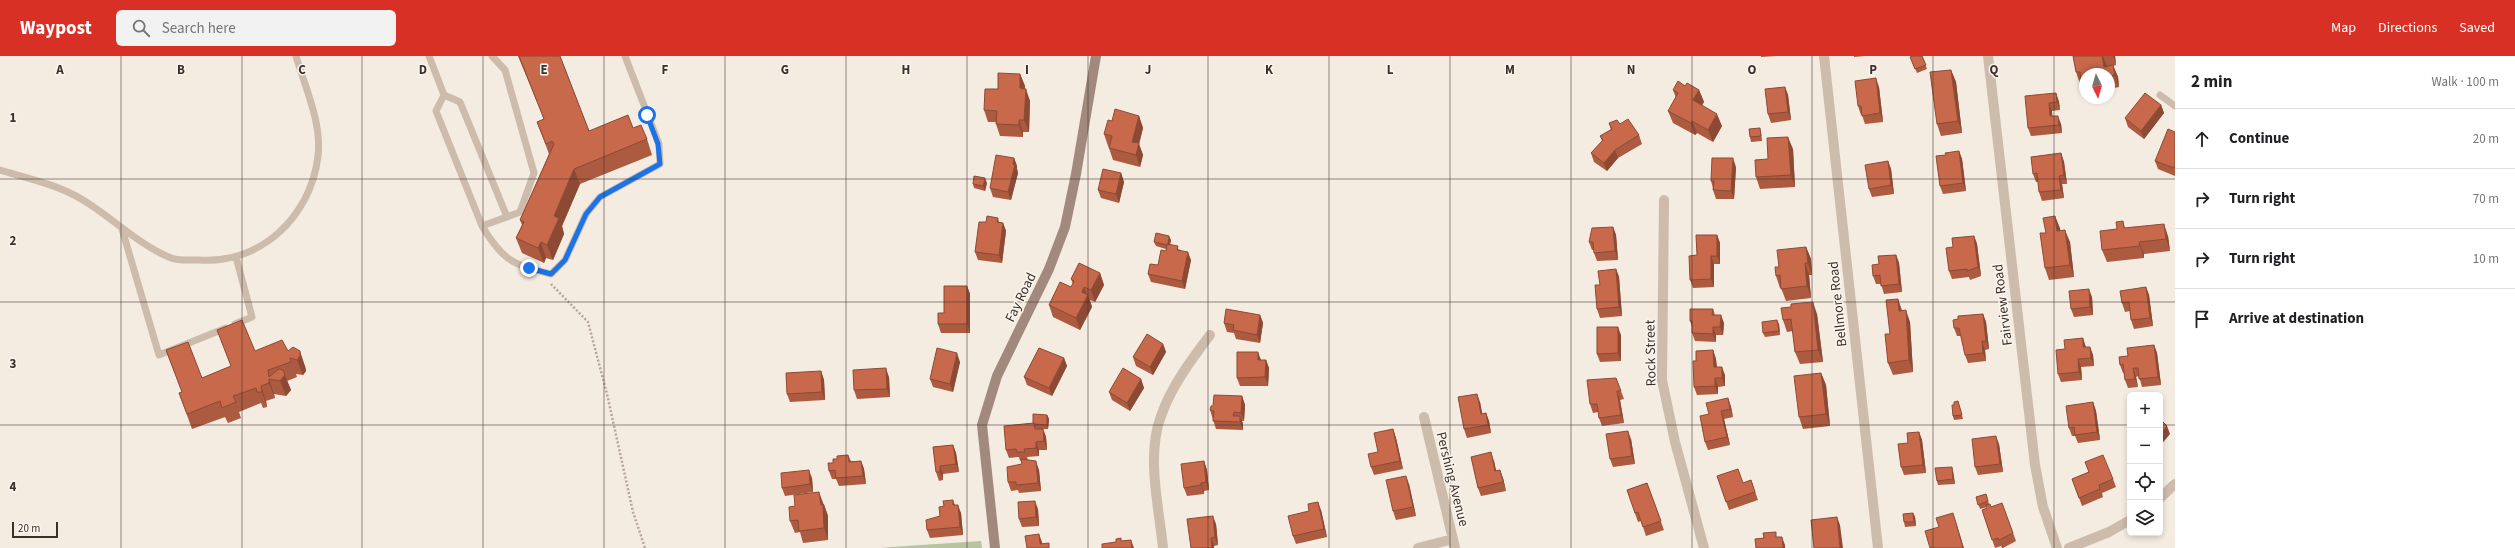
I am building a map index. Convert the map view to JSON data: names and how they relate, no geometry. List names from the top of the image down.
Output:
{
  "streets": {
    "street": [
      "Fay Road",
      "Bellmore Road",
      "Fairview Road",
      "Rock Street",
      "Pershing Avenue"
    ]
  },
  "scale_bar": "20 m",
  "north": "bottom",
  "page": {
    "header": "Waypost",
    "search": "Search here",
    "nav": ["Map", "Directions", "Saved"],
    "heading": ["2 min", "Walk · 100 m"],
    "list": [
      ["Continue", "20 m"],
      ["Turn right", "70 m"],
      ["Turn right", "10 m"],
      "Arrive at destination"
    ],
    "map_buttons": ["+", "−"],
    "scale": "20 m"
  },
  "grid": {
    "columns": [
      "A",
      "B",
      "C",
      "D",
      "E",
      "F",
      "G",
      "H",
      "I",
      "J",
      "K",
      "L",
      "M",
      "N",
      "O",
      "P",
      "Q"
    ],
    "rows": [
      "1",
      "2",
      "3",
      "4"
    ]
  }
}
